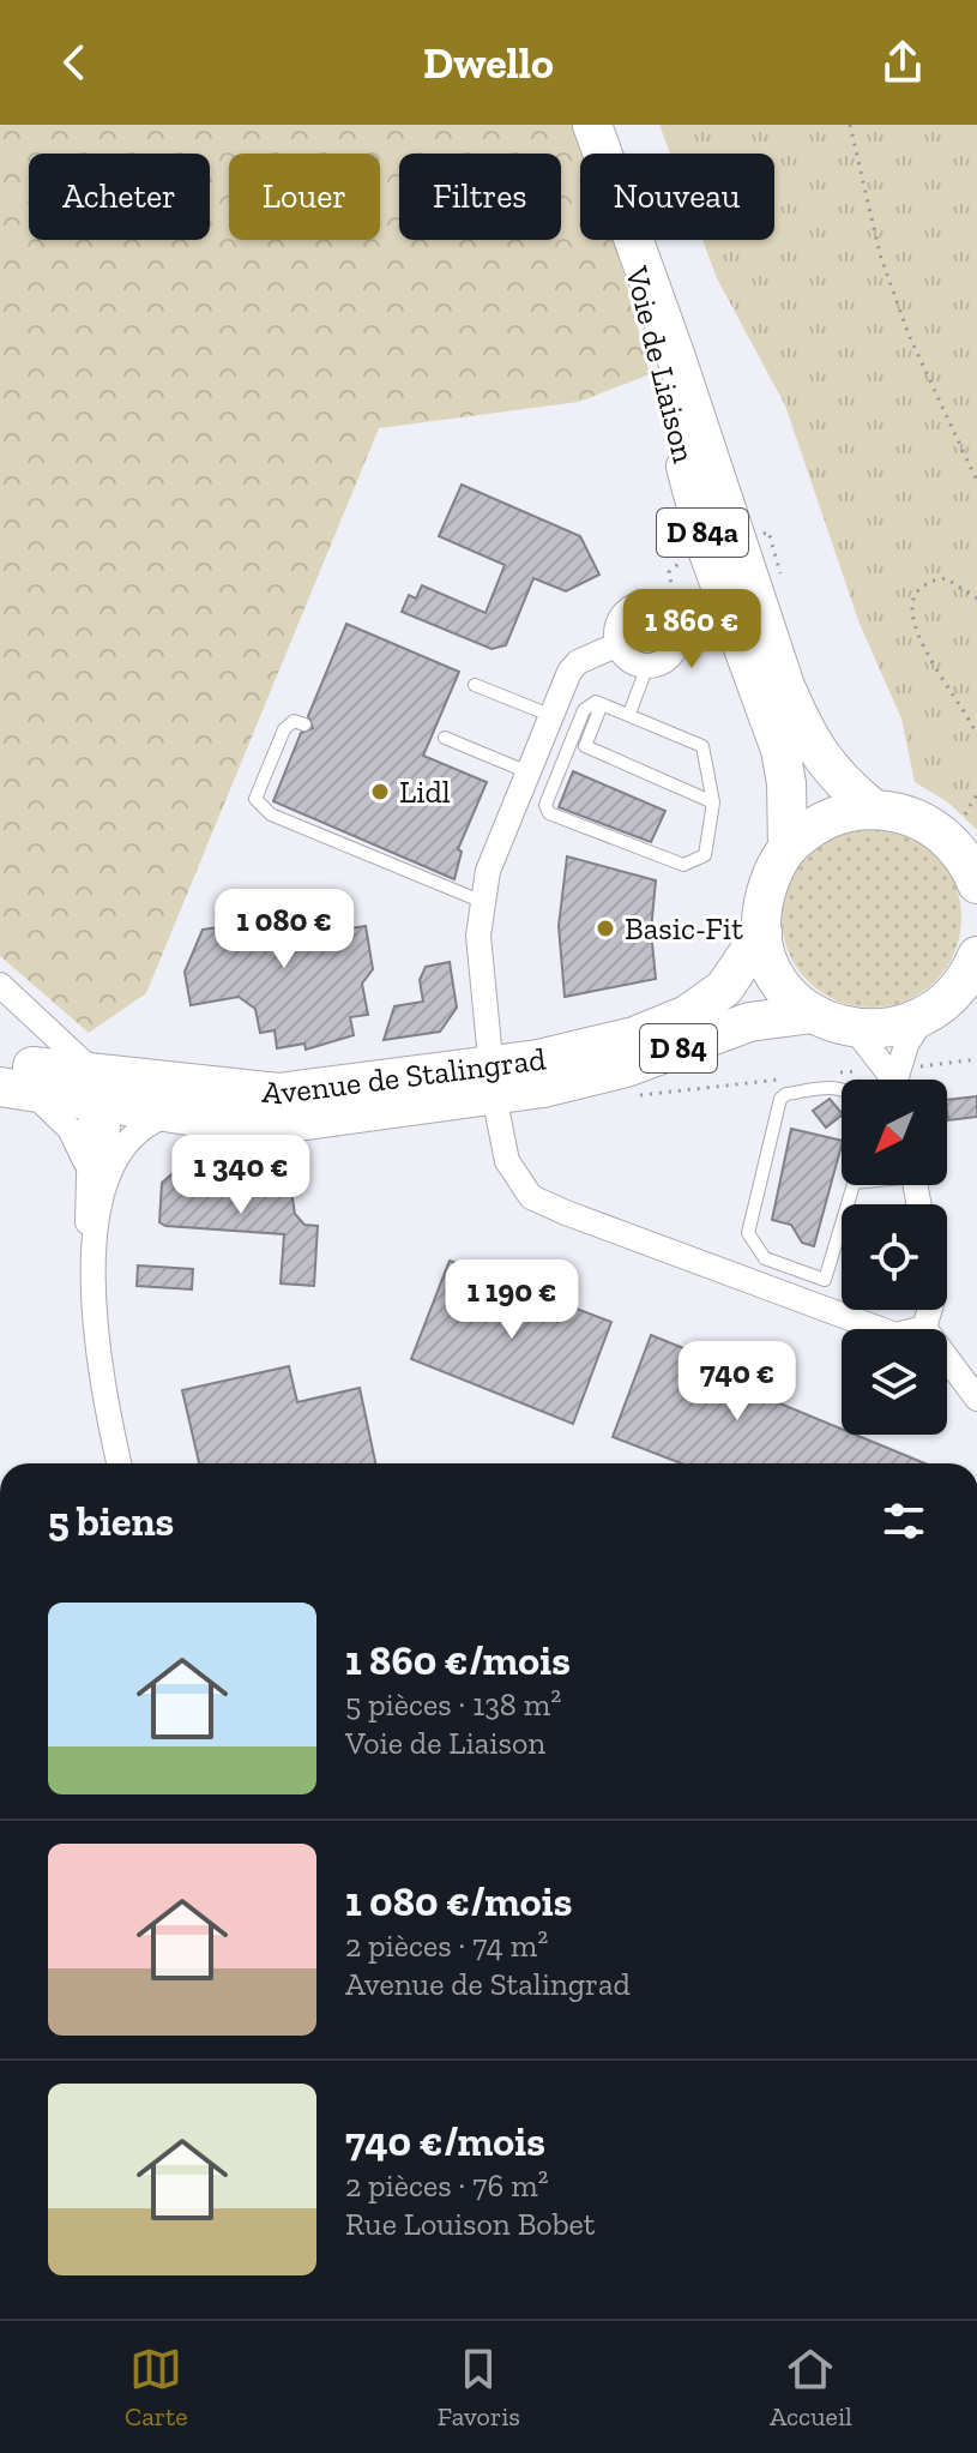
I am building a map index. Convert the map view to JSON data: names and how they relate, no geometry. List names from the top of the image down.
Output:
{
  "streets": {
    "main road": [
      "Voie de Liaison",
      "D 84a",
      "D 84",
      "Avenue de Stalingrad"
    ]
  },
  "places": ["Lidl", "Basic-Fit"],
  "north": "bottom left",
  "page": {
    "header": "Dwello",
    "chip": [
      "Acheter",
      "Louer",
      "Filtres",
      "Nouveau"
    ],
    "price": [
      "1 860 €",
      "1 080 €",
      "1 340 €",
      "1 190 €",
      "740 €"
    ],
    "heading": "5 biens",
    "list": [
      {
        "name": "1 860 €/mois",
        "note": "5 pièces · 138 m² · Voie de Liaison"
      },
      {
        "name": "1 080 €/mois",
        "note": "2 pièces · 74 m² · Avenue de Stalingrad"
      },
      {
        "name": "740 €/mois",
        "note": "2 pièces · 76 m² · Rue Louison Bobet"
      }
    ],
    "tabs": ["Carte", "Favoris", "Accueil"]
  }
}
